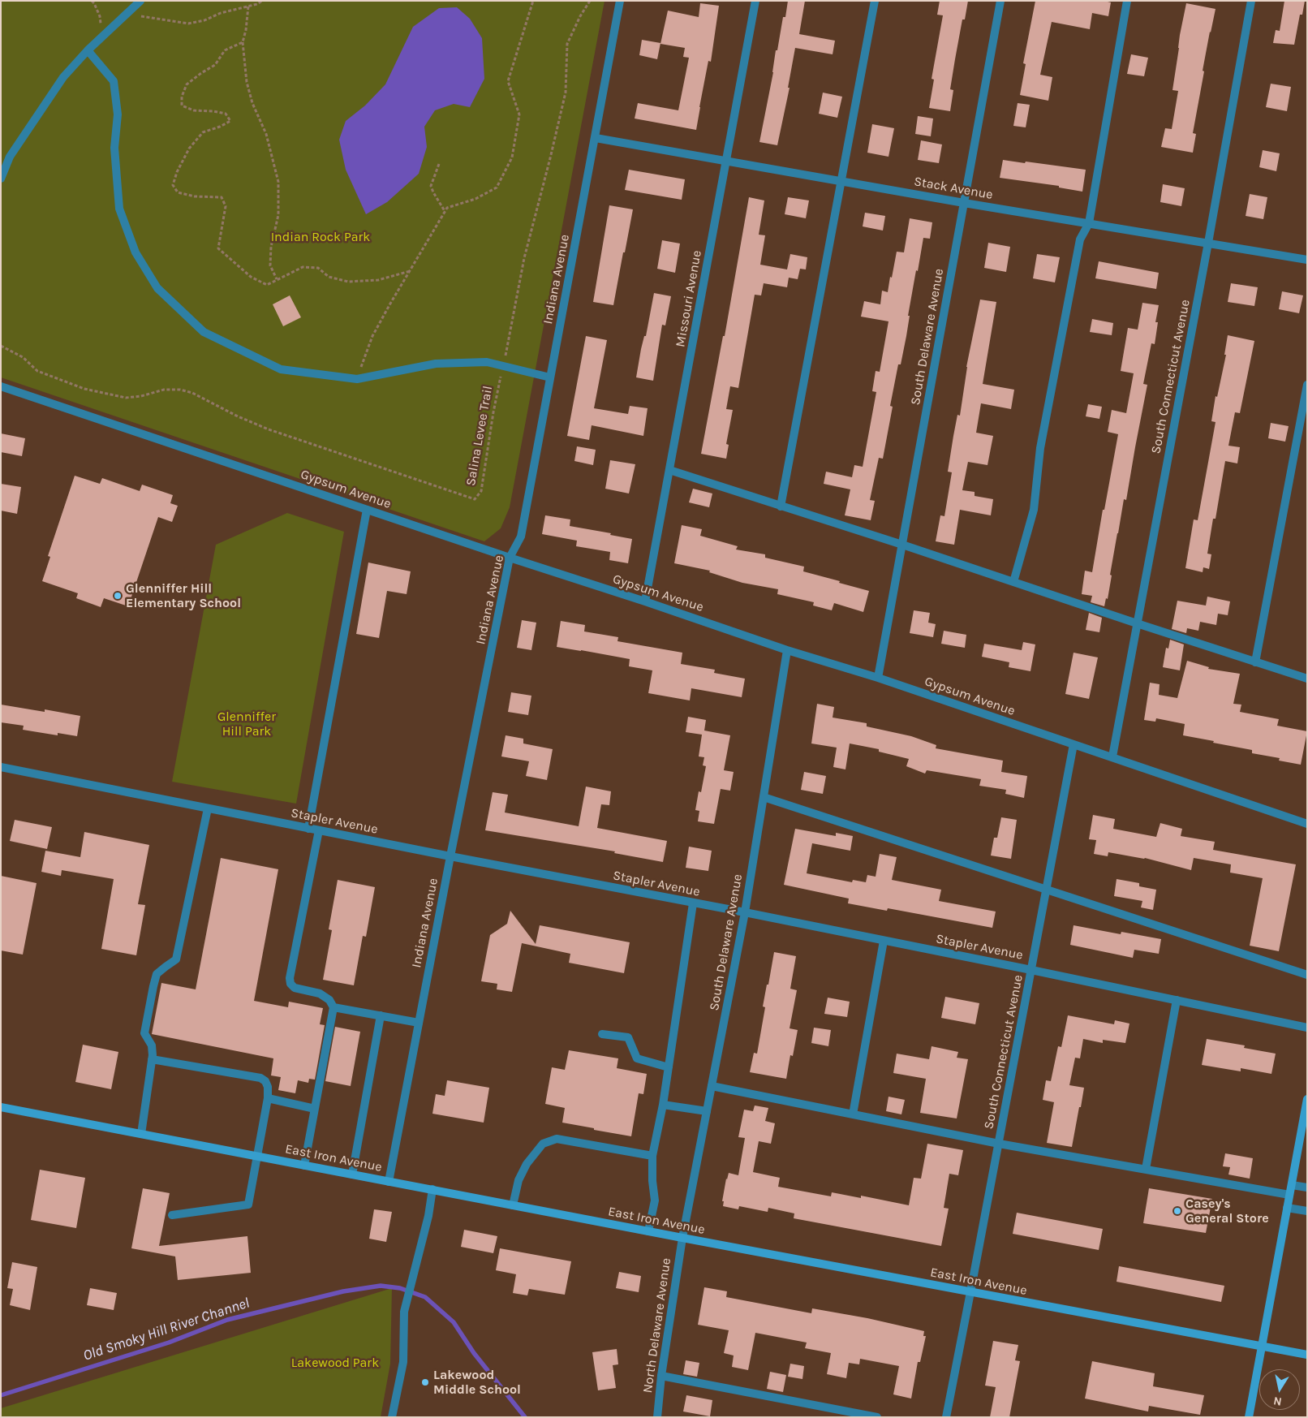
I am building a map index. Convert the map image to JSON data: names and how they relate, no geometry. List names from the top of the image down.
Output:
{
  "streets": {
    "street": [
      "Stack Avenue",
      "Indiana Avenue",
      "Missouri Avenue",
      "South Delaware Avenue",
      "South Connecticut Avenue",
      "Gypsum Avenue",
      "Stapler Avenue",
      "East Iron Avenue",
      "North Delaware Avenue"
    ],
    "path": ["Salina Levee Trail"]
  },
  "crossings": [
    ["Stack Avenue", "Indiana Avenue"],
    ["Stack Avenue", "Missouri Avenue"],
    ["Stack Avenue", "South Delaware Avenue"],
    ["Stack Avenue", "South Connecticut Avenue"],
    ["Indiana Avenue", "Gypsum Avenue"],
    ["Indiana Avenue", "Stapler Avenue"],
    ["Indiana Avenue", "East Iron Avenue"],
    ["Missouri Avenue", "Gypsum Avenue"],
    ["South Delaware Avenue", "Gypsum Avenue"],
    ["South Delaware Avenue", "Stapler Avenue"],
    ["South Delaware Avenue", "East Iron Avenue"],
    ["South Delaware Avenue", "North Delaware Avenue"],
    ["South Connecticut Avenue", "Gypsum Avenue"],
    ["South Connecticut Avenue", "Stapler Avenue"],
    ["South Connecticut Avenue", "East Iron Avenue"],
    ["East Iron Avenue", "North Delaware Avenue"]
  ],
  "water": ["Old Smoky Hill River Channel"],
  "parks": ["Indian Rock Park", "Glenniffer Hill Park", "Lakewood Park"],
  "places": ["Glenniffer Hill Elementary School", "Casey's General Store", "Lakewood Middle School"],
  "north": "bottom"
}
